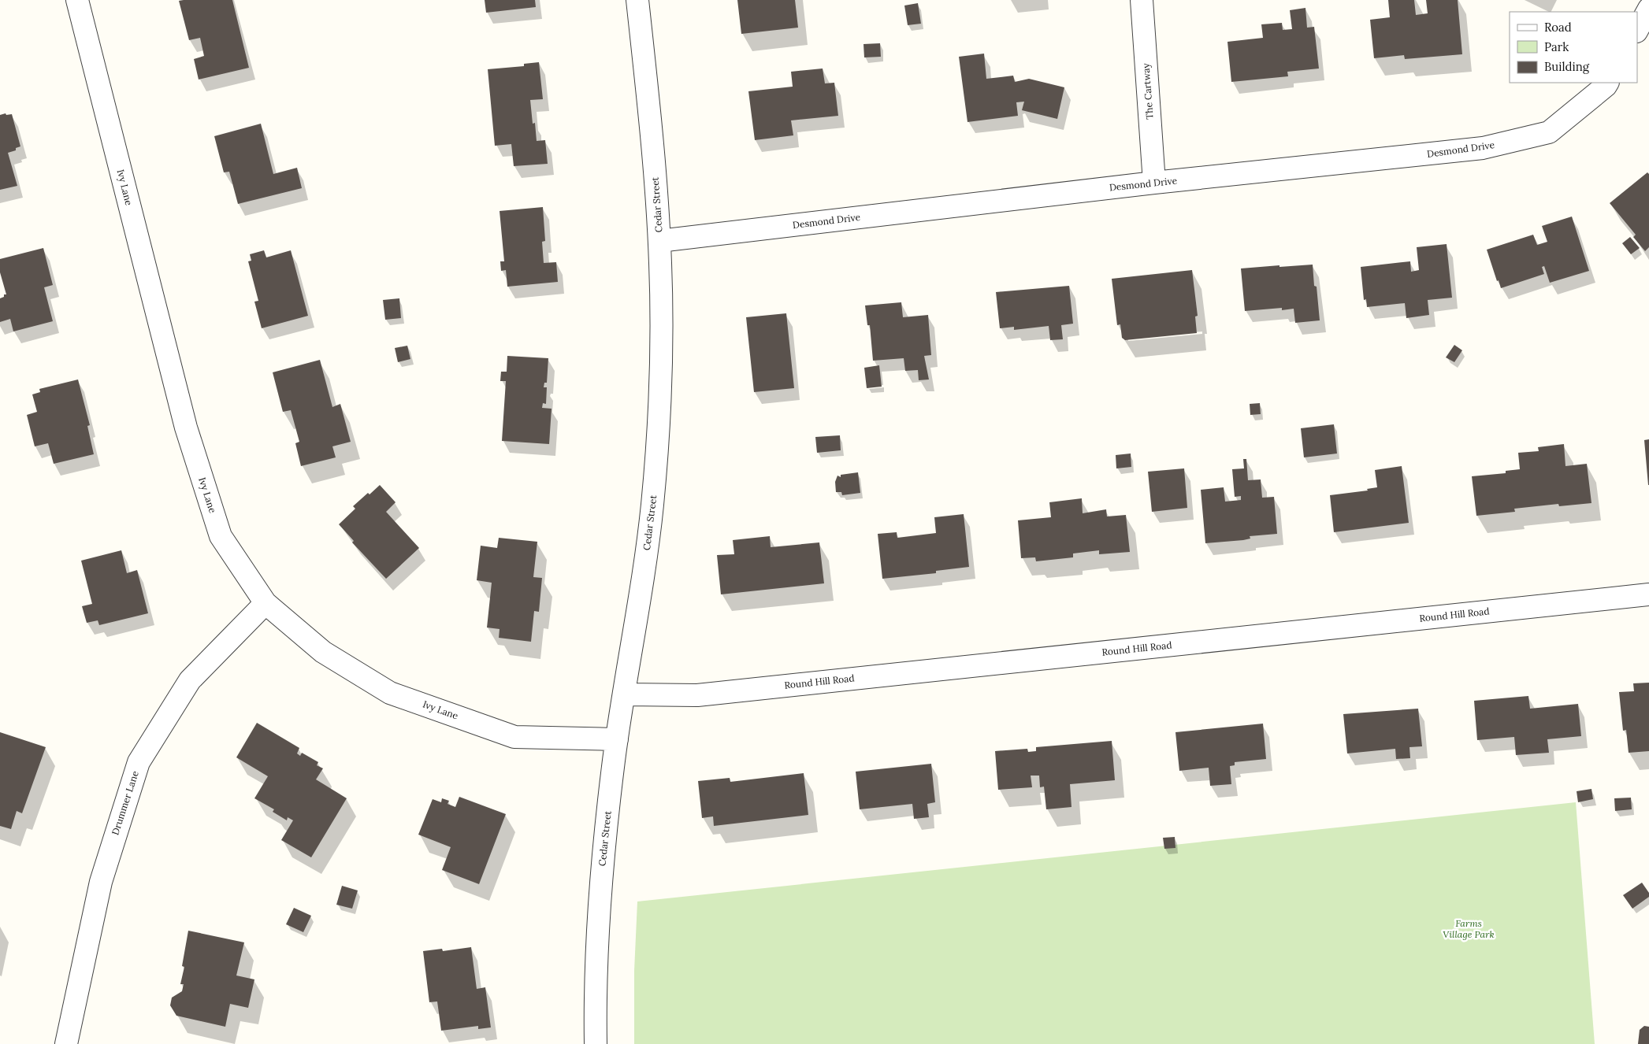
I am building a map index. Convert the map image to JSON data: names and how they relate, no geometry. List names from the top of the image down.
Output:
{
  "streets": {
    "street": [
      "The Cartway",
      "Desmond Drive",
      "Ivy Lane",
      "Cedar Street",
      "Round Hill Road",
      "Drummer Lane"
    ]
  },
  "crossings": [
    ["The Cartway", "Desmond Drive"],
    ["Desmond Drive", "Cedar Street"],
    ["Ivy Lane", "Cedar Street"],
    ["Ivy Lane", "Drummer Lane"],
    ["Cedar Street", "Round Hill Road"]
  ],
  "parks": ["Farms Village Park"],
  "legend": ["Road", "Park", "Building"]
}
